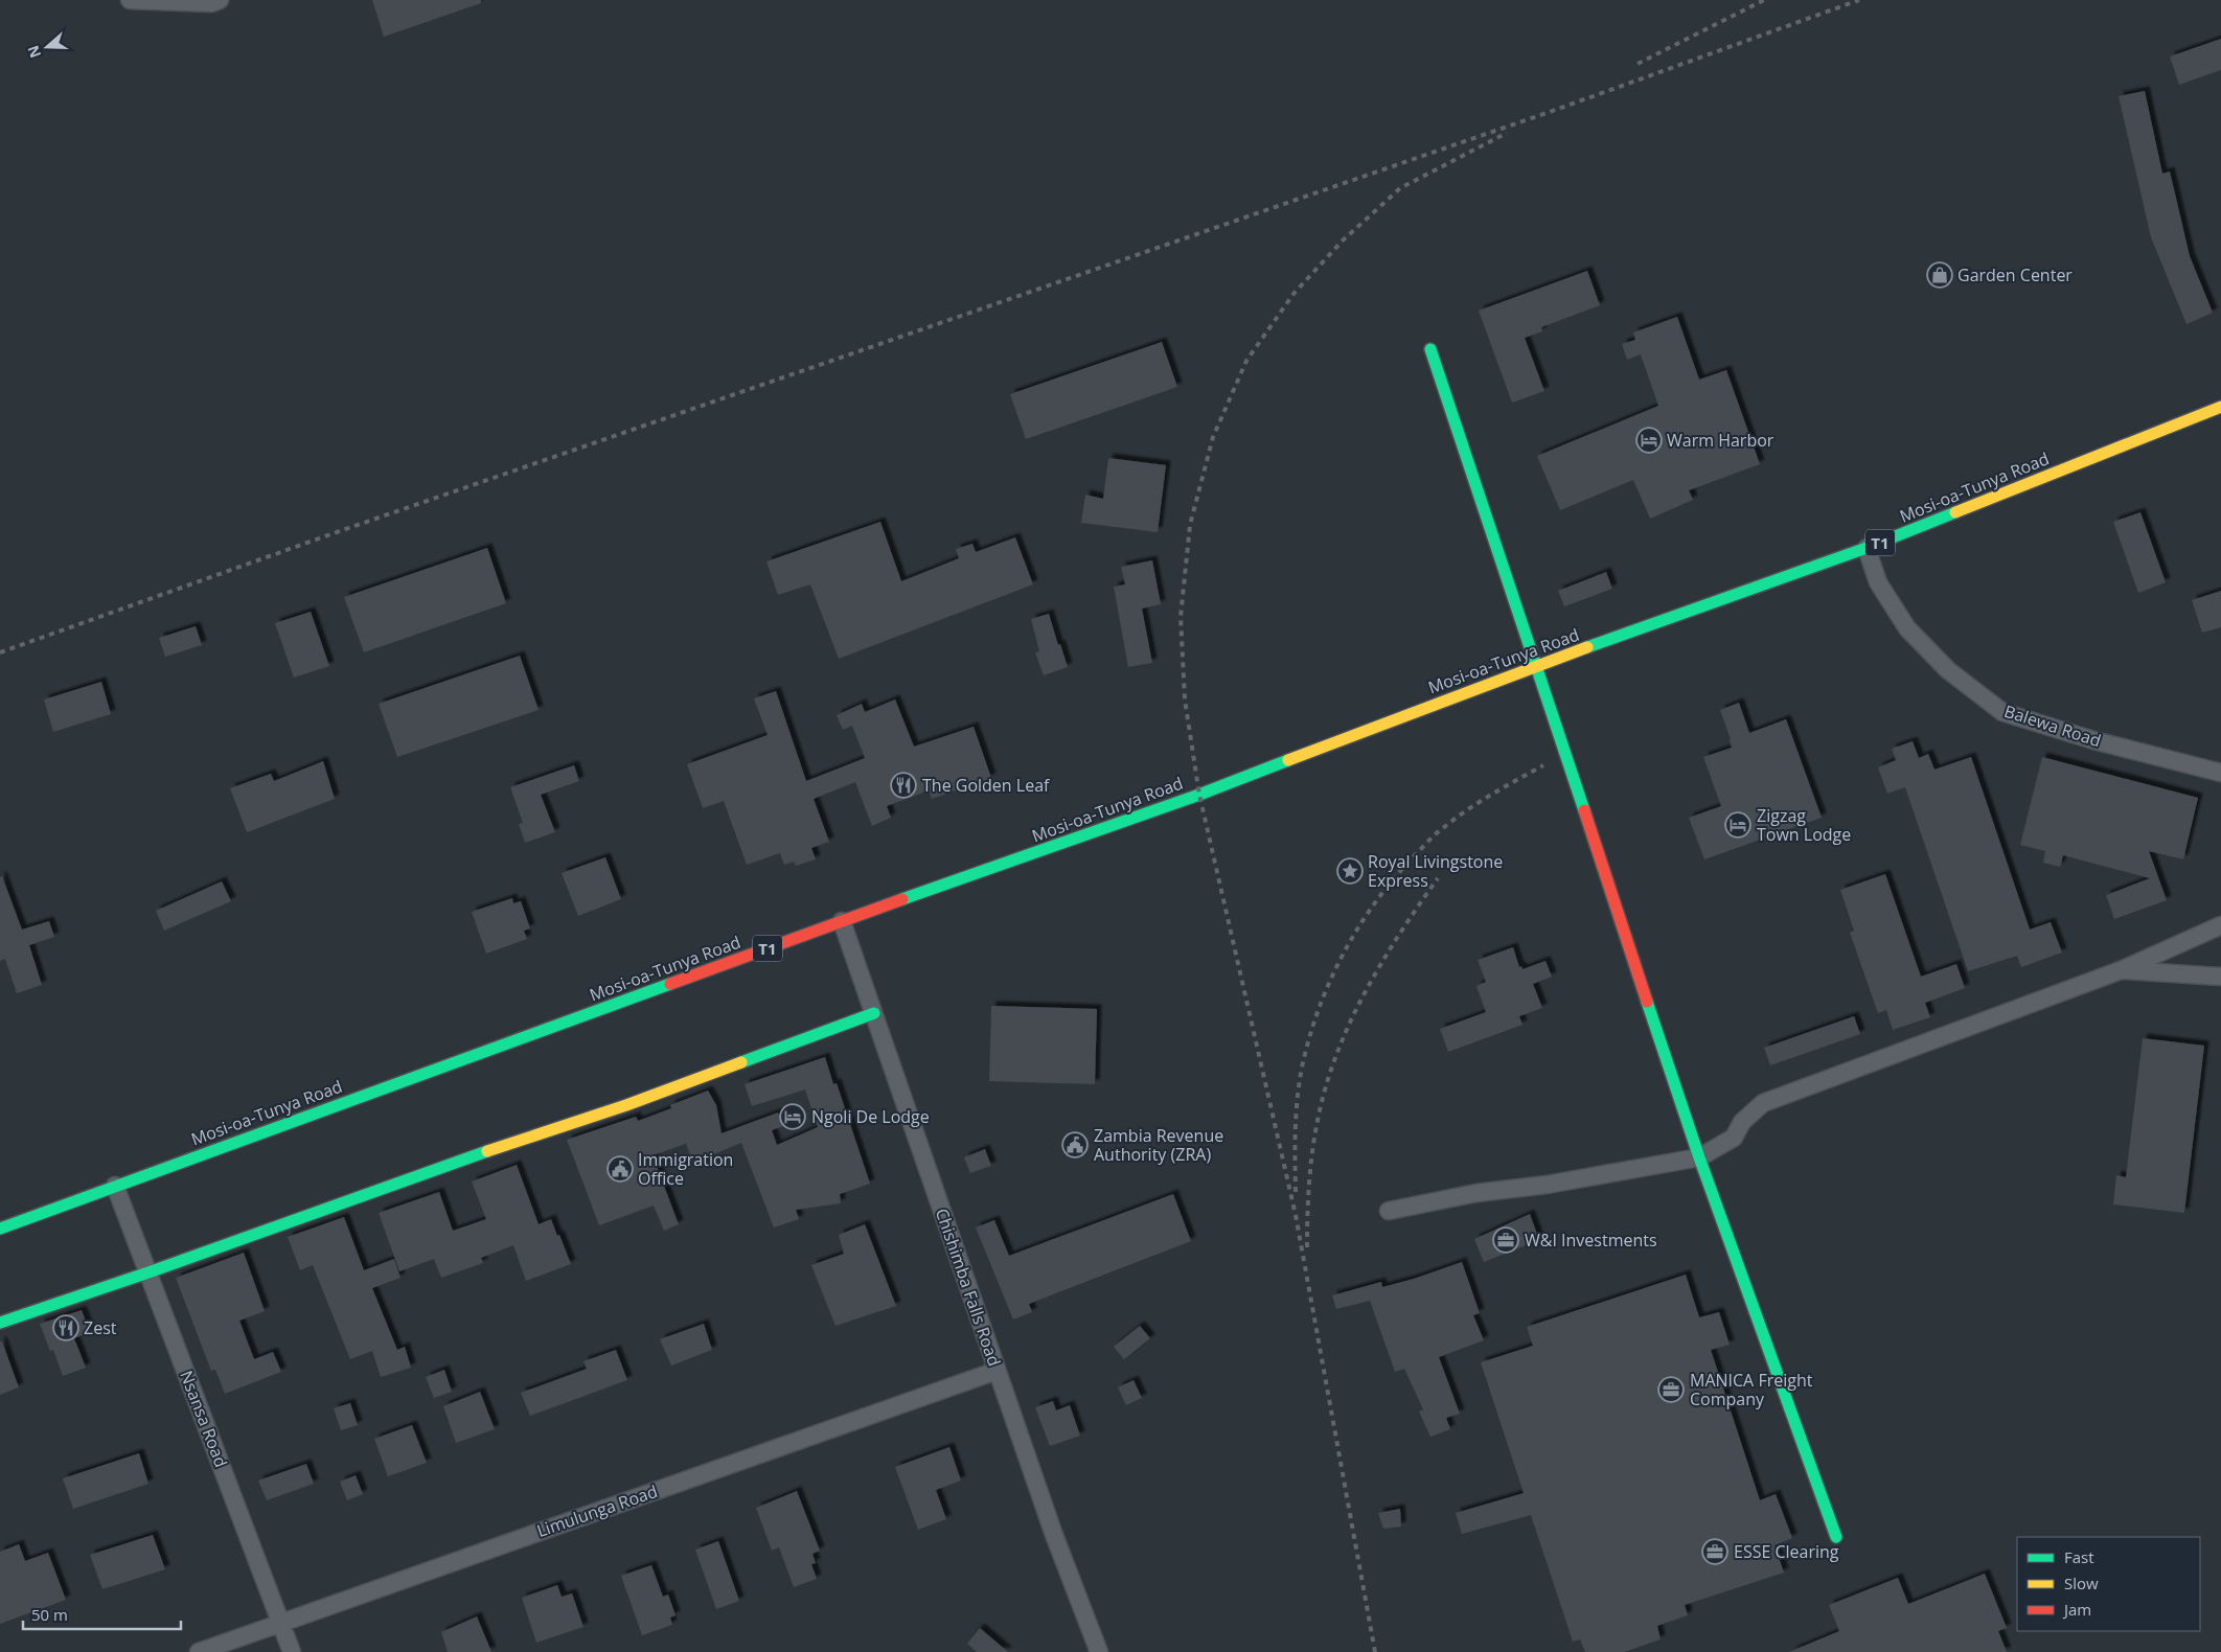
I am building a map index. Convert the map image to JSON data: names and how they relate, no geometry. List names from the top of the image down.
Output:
{
  "streets": {
    "main road": ["Mosi-oa-Tunya Road", "T1"],
    "street": [
      "Balewa Road",
      "Chishimba Falls Road",
      "Nsansa Road",
      "Limulunga Road"
    ]
  },
  "crossings": [
    ["Mosi-oa-Tunya Road", "Balewa Road"],
    ["Mosi-oa-Tunya Road", "Chishimba Falls Road"],
    ["Mosi-oa-Tunya Road", "Nsansa Road"],
    ["Chishimba Falls Road", "Limulunga Road"],
    ["Nsansa Road", "Limulunga Road"]
  ],
  "places": {
    "shop": ["Garden Center"],
    "hotel": ["Warm Harbor", "Zigzag Town Lodge", "Ngoli De Lodge"],
    "restaurant": ["The Golden Leaf", "Zest"],
    "place": ["Royal Livingstone Express"],
    "public building": ["Zambia Revenue Authority (ZRA)", "Immigration Office"],
    "office": ["W&I Investments", "MANICA Freight Company", "ESSE Clearing"]
  },
  "legend": ["Fast", "Slow", "Jam"],
  "scale_bar": "50 m",
  "north": "left"
}
